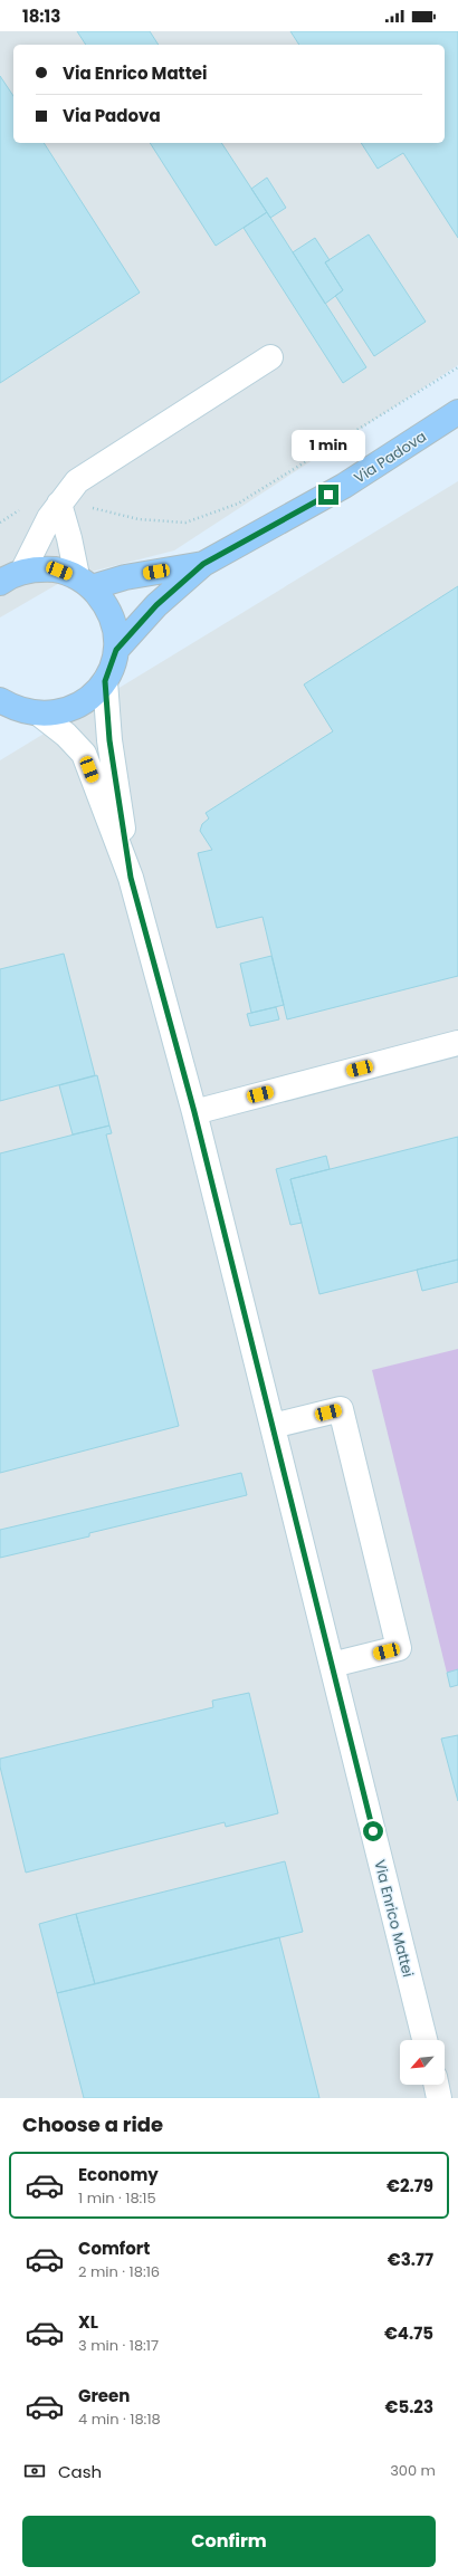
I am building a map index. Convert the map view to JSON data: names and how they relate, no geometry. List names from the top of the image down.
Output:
{
  "streets": {
    "main road": ["Via Padova"],
    "street": ["Via Enrico Mattei"]
  },
  "north": "bottom left",
  "page": {
    "status": "18:13",
    "banner": ["Via Enrico Mattei", "Via Padova"],
    "bubble": "1 min",
    "heading": "Choose a ride",
    "list": [
      {
        "name": "Economy",
        "note": "1 min · 18:15",
        "value": "€2.79"
      },
      {
        "name": "Comfort",
        "note": "2 min · 18:16",
        "value": "€3.77"
      },
      {
        "name": "XL",
        "note": "3 min · 18:17",
        "value": "€4.75"
      },
      {
        "name": "Green",
        "note": "4 min · 18:18",
        "value": "€5.23"
      }
    ],
    "pay": ["Cash", "300 m"],
    "buttons": "Confirm"
  }
}
